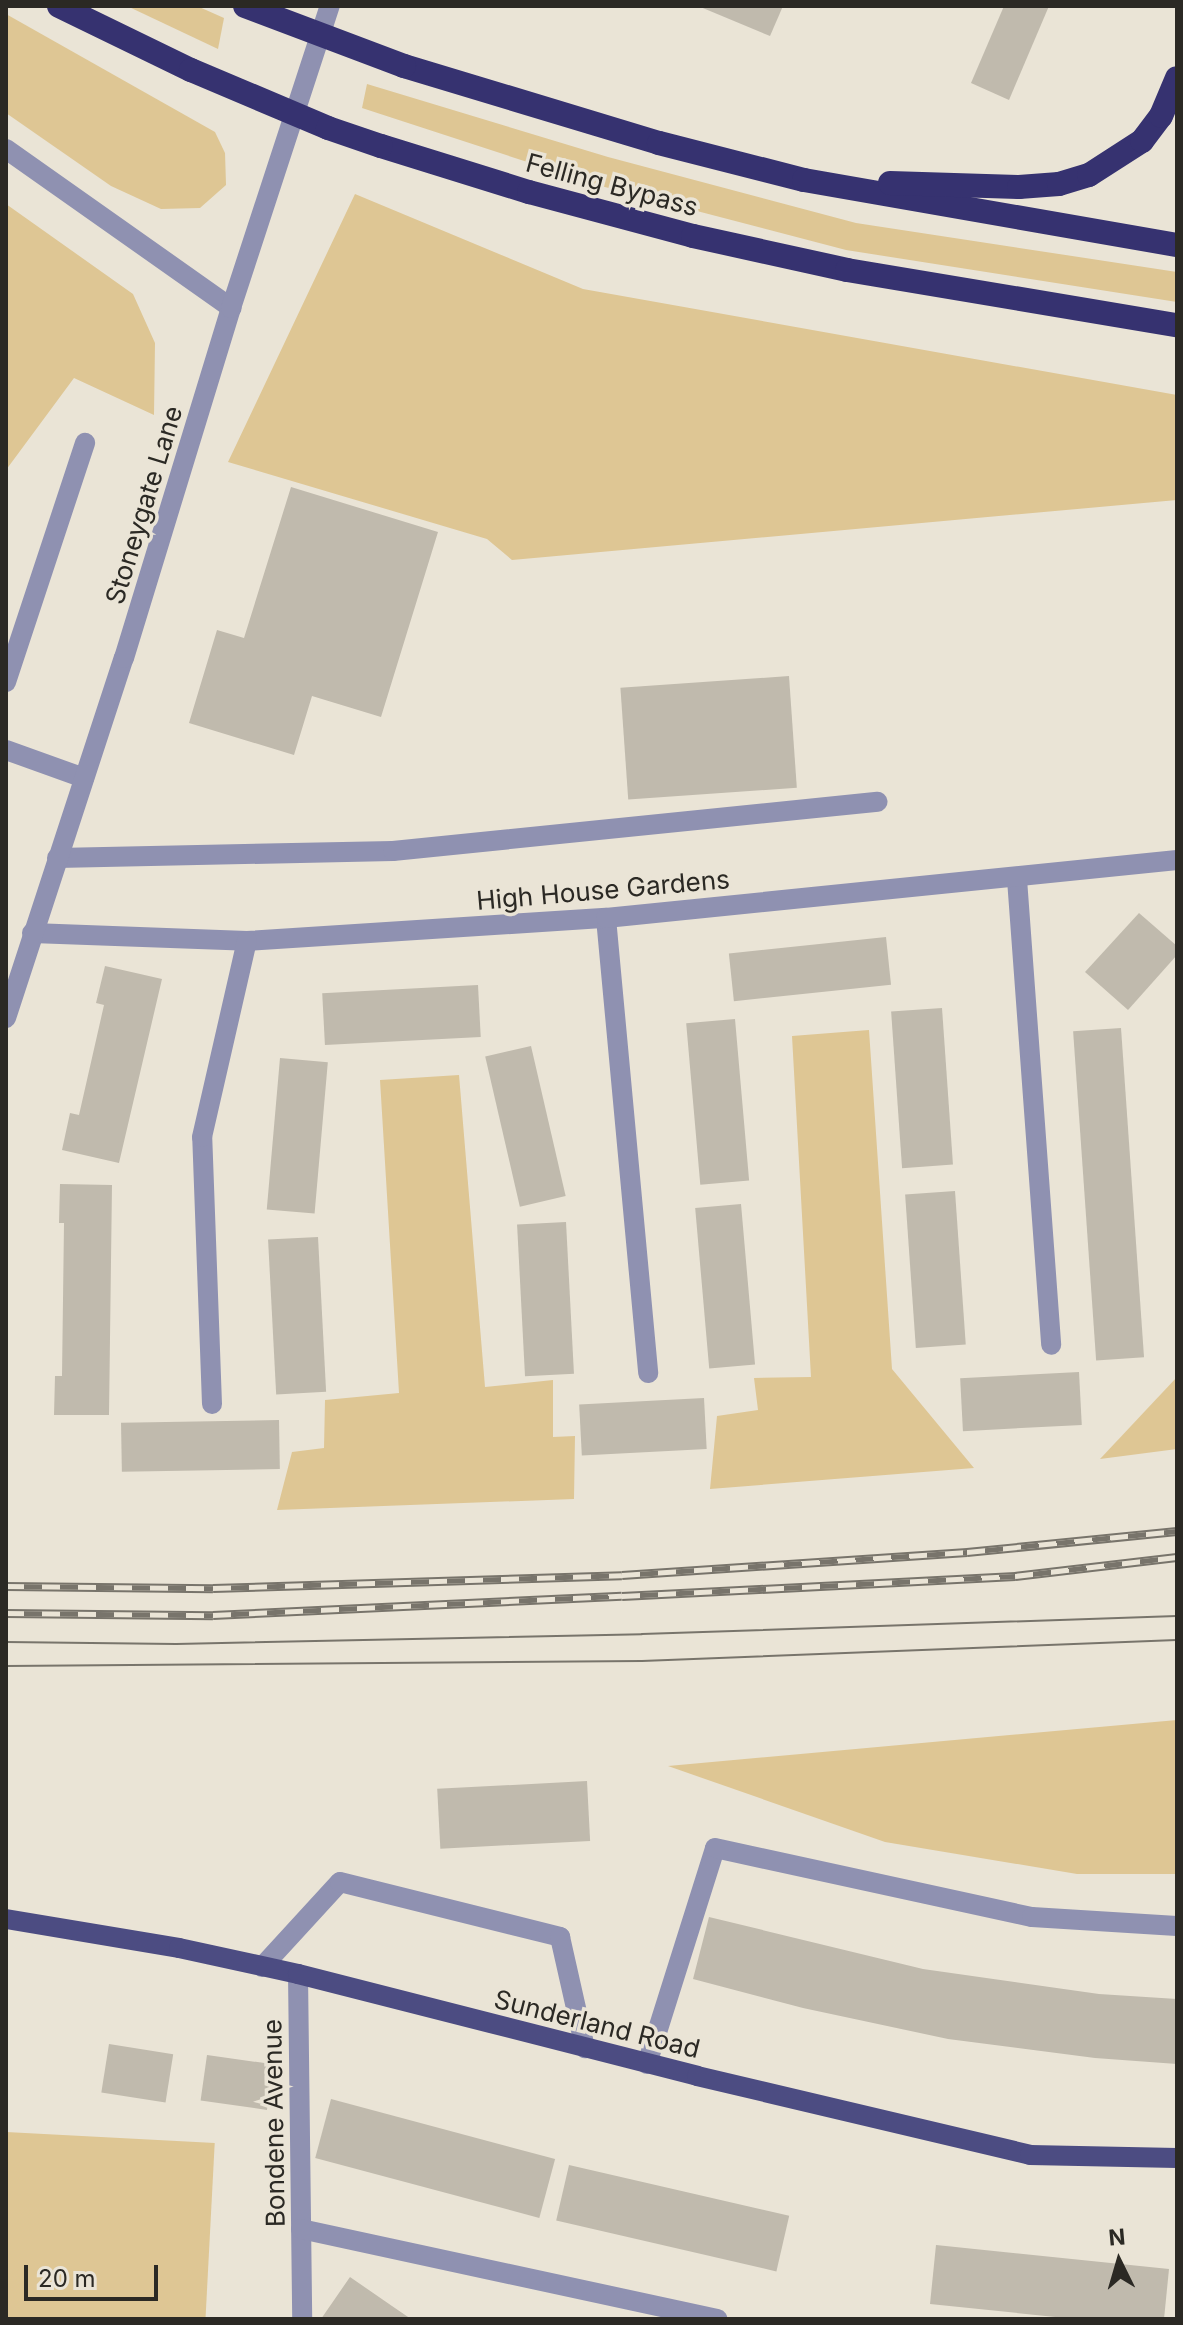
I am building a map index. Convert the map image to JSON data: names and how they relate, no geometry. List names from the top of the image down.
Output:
{
  "streets": {
    "highway": ["Felling Bypass"],
    "main road": ["Sunderland Road"],
    "street": ["Stoneygate Lane", "High House Gardens", "Bondene Avenue"]
  },
  "crossings": [
    ["Stoneygate Lane", "High House Gardens"],
    ["Sunderland Road", "Bondene Avenue"]
  ],
  "scale_bar": "20 m",
  "north": "top"
}
